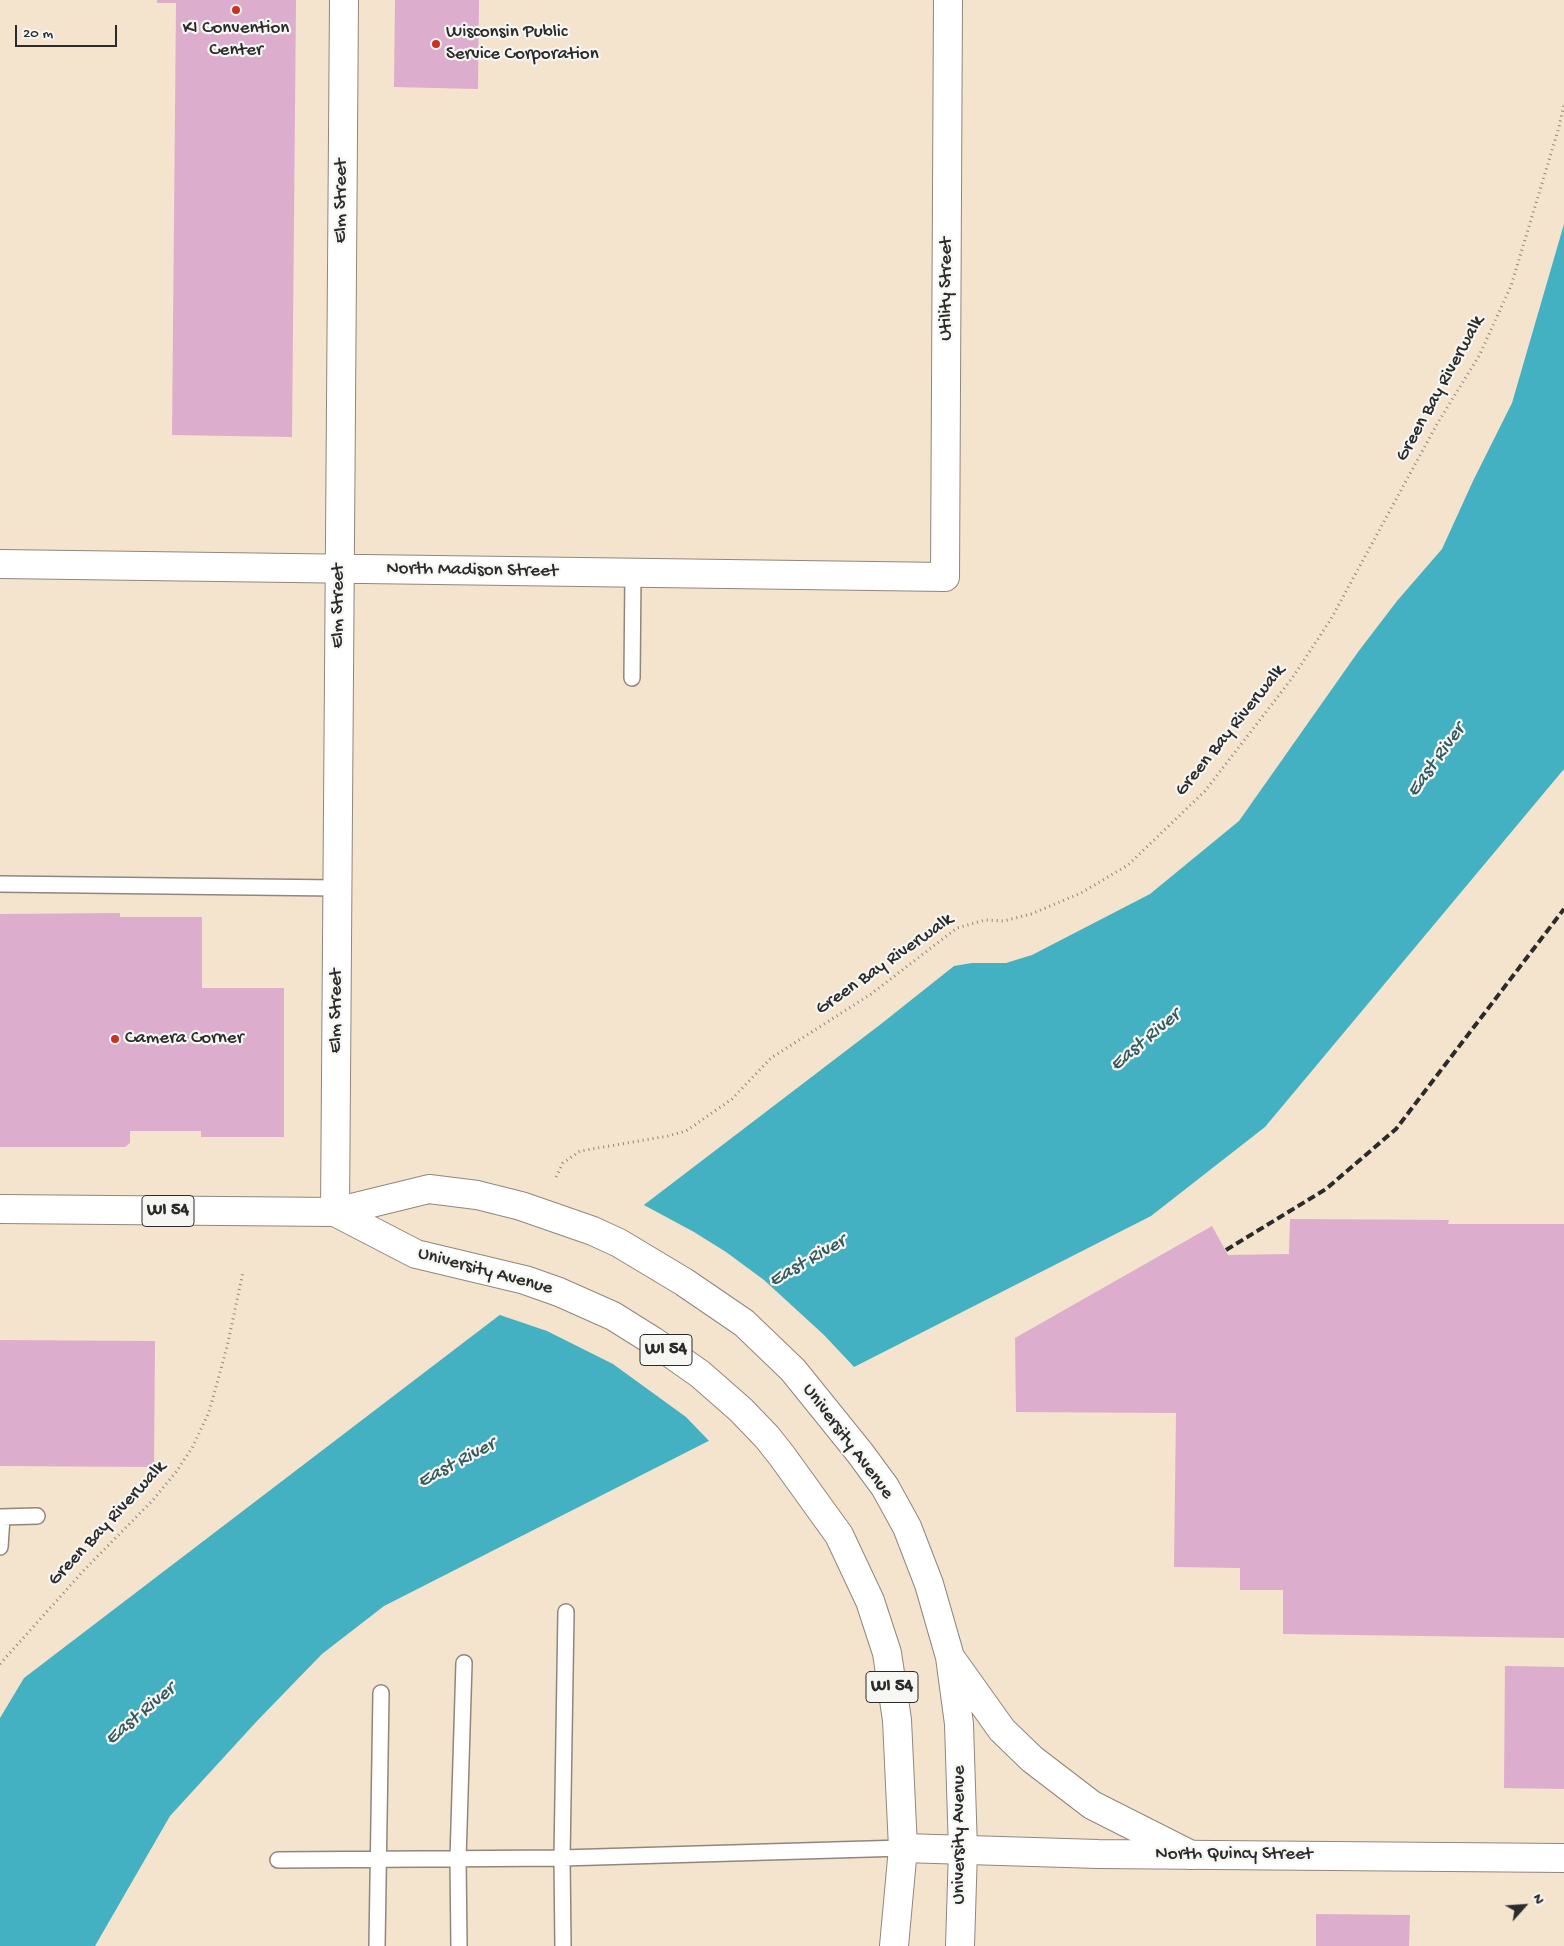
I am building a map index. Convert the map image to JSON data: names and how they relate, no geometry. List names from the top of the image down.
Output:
{
  "streets": {
    "street": [
      "Elm Street",
      "Utility Street",
      "North Madison Street",
      "WI 54",
      "University Avenue",
      "North Quincy Street"
    ],
    "path": ["Green Bay Riverwalk"]
  },
  "crossings": [
    ["Elm Street", "North Madison Street"],
    ["Elm Street", "WI 54"],
    ["Elm Street", "University Avenue"],
    ["Utility Street", "North Madison Street"],
    ["WI 54", "University Avenue"],
    ["University Avenue", "North Quincy Street"]
  ],
  "water": ["East River"],
  "places": ["KI Convention Center", "Wisconsin Public Service Corporation", "Camera Corner"],
  "scale_bar": "20 m",
  "north": "top right"
}
